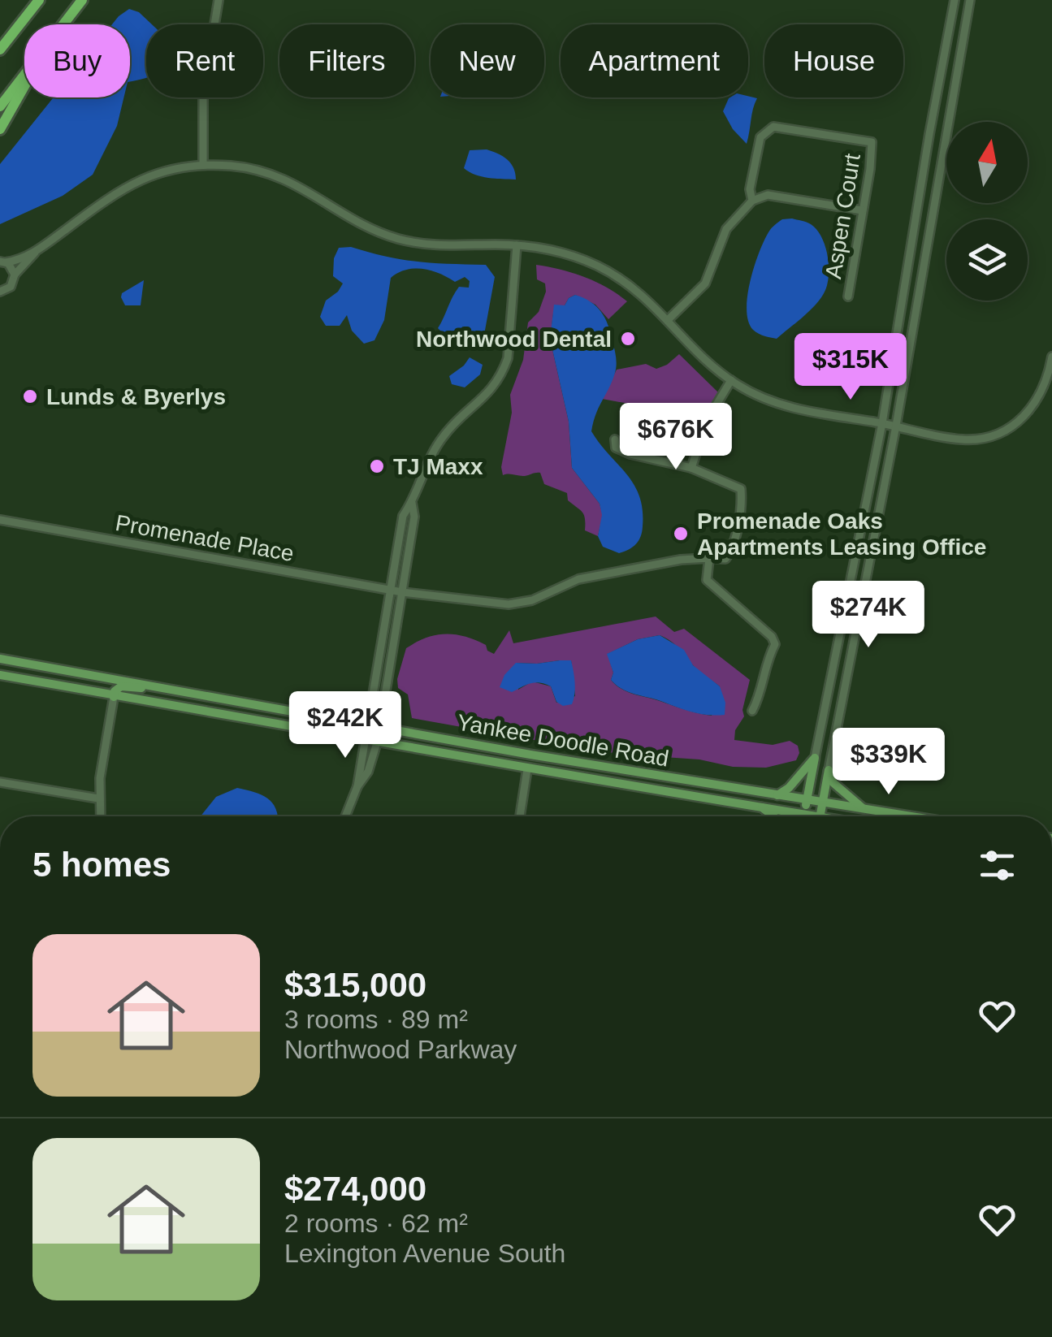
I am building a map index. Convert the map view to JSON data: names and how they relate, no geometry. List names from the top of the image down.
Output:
{
  "streets": {
    "main road": ["Yankee Doodle Road"],
    "street": ["Aspen Court", "Promenade Place"]
  },
  "places": [
    "Northwood Dental",
    "Lunds & Byerlys",
    "TJ Maxx",
    "Promenade Oaks Apartments Leasing Office"
  ],
  "north": "top",
  "page": {
    "chip": [
      "Buy",
      "Rent",
      "Filters",
      "New",
      "Apartment",
      "House"
    ],
    "price": [
      "$315K",
      "$676K",
      "$274K",
      "$242K",
      "$339K"
    ],
    "heading": "5 homes",
    "list": [
      {
        "name": "$315,000",
        "note": "3 rooms · 89 m² · Northwood Parkway"
      },
      {
        "name": "$274,000",
        "note": "2 rooms · 62 m² · Lexington Avenue South"
      }
    ]
  }
}
